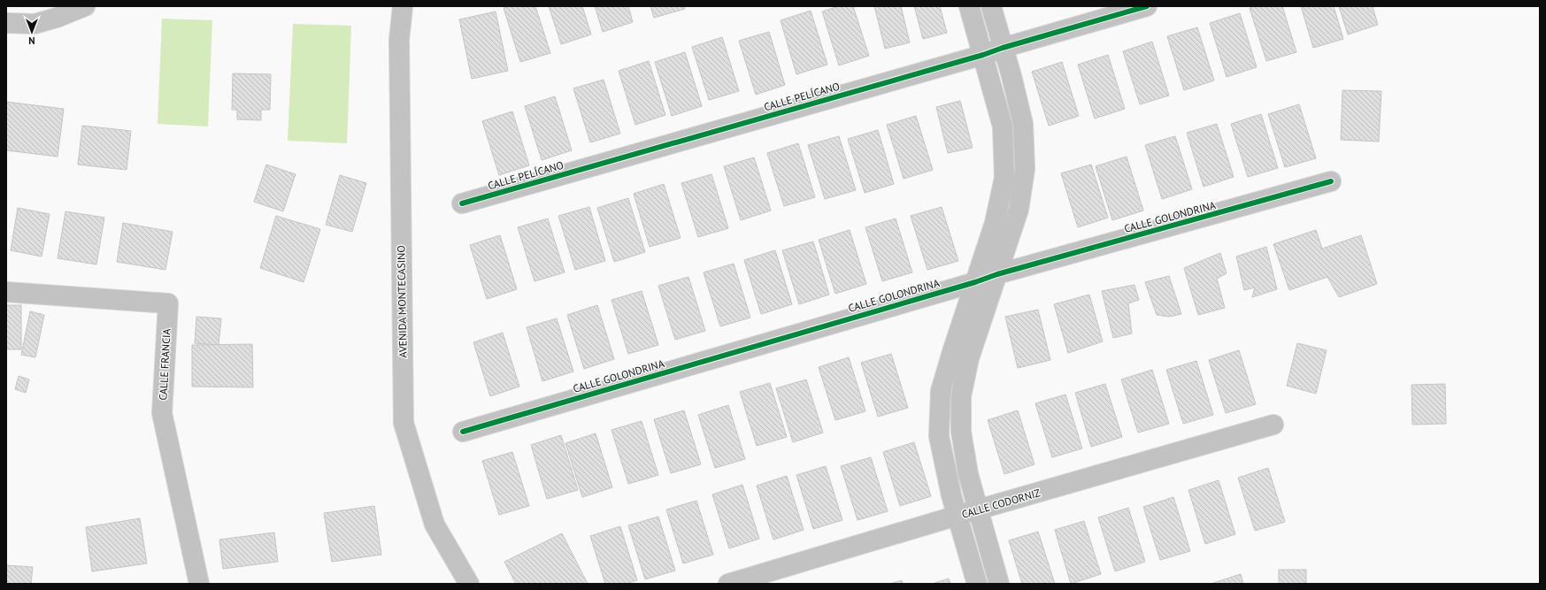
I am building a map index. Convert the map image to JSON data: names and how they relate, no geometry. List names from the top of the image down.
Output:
{
  "streets": {
    "street": [
      "CALLE PELÍCANO",
      "CALLE GOLONDRINA",
      "AVENIDA MONTECASINO",
      "CALLE FRANCIA",
      "CALLE CODORNIZ"
    ]
  },
  "north": "bottom"
}
